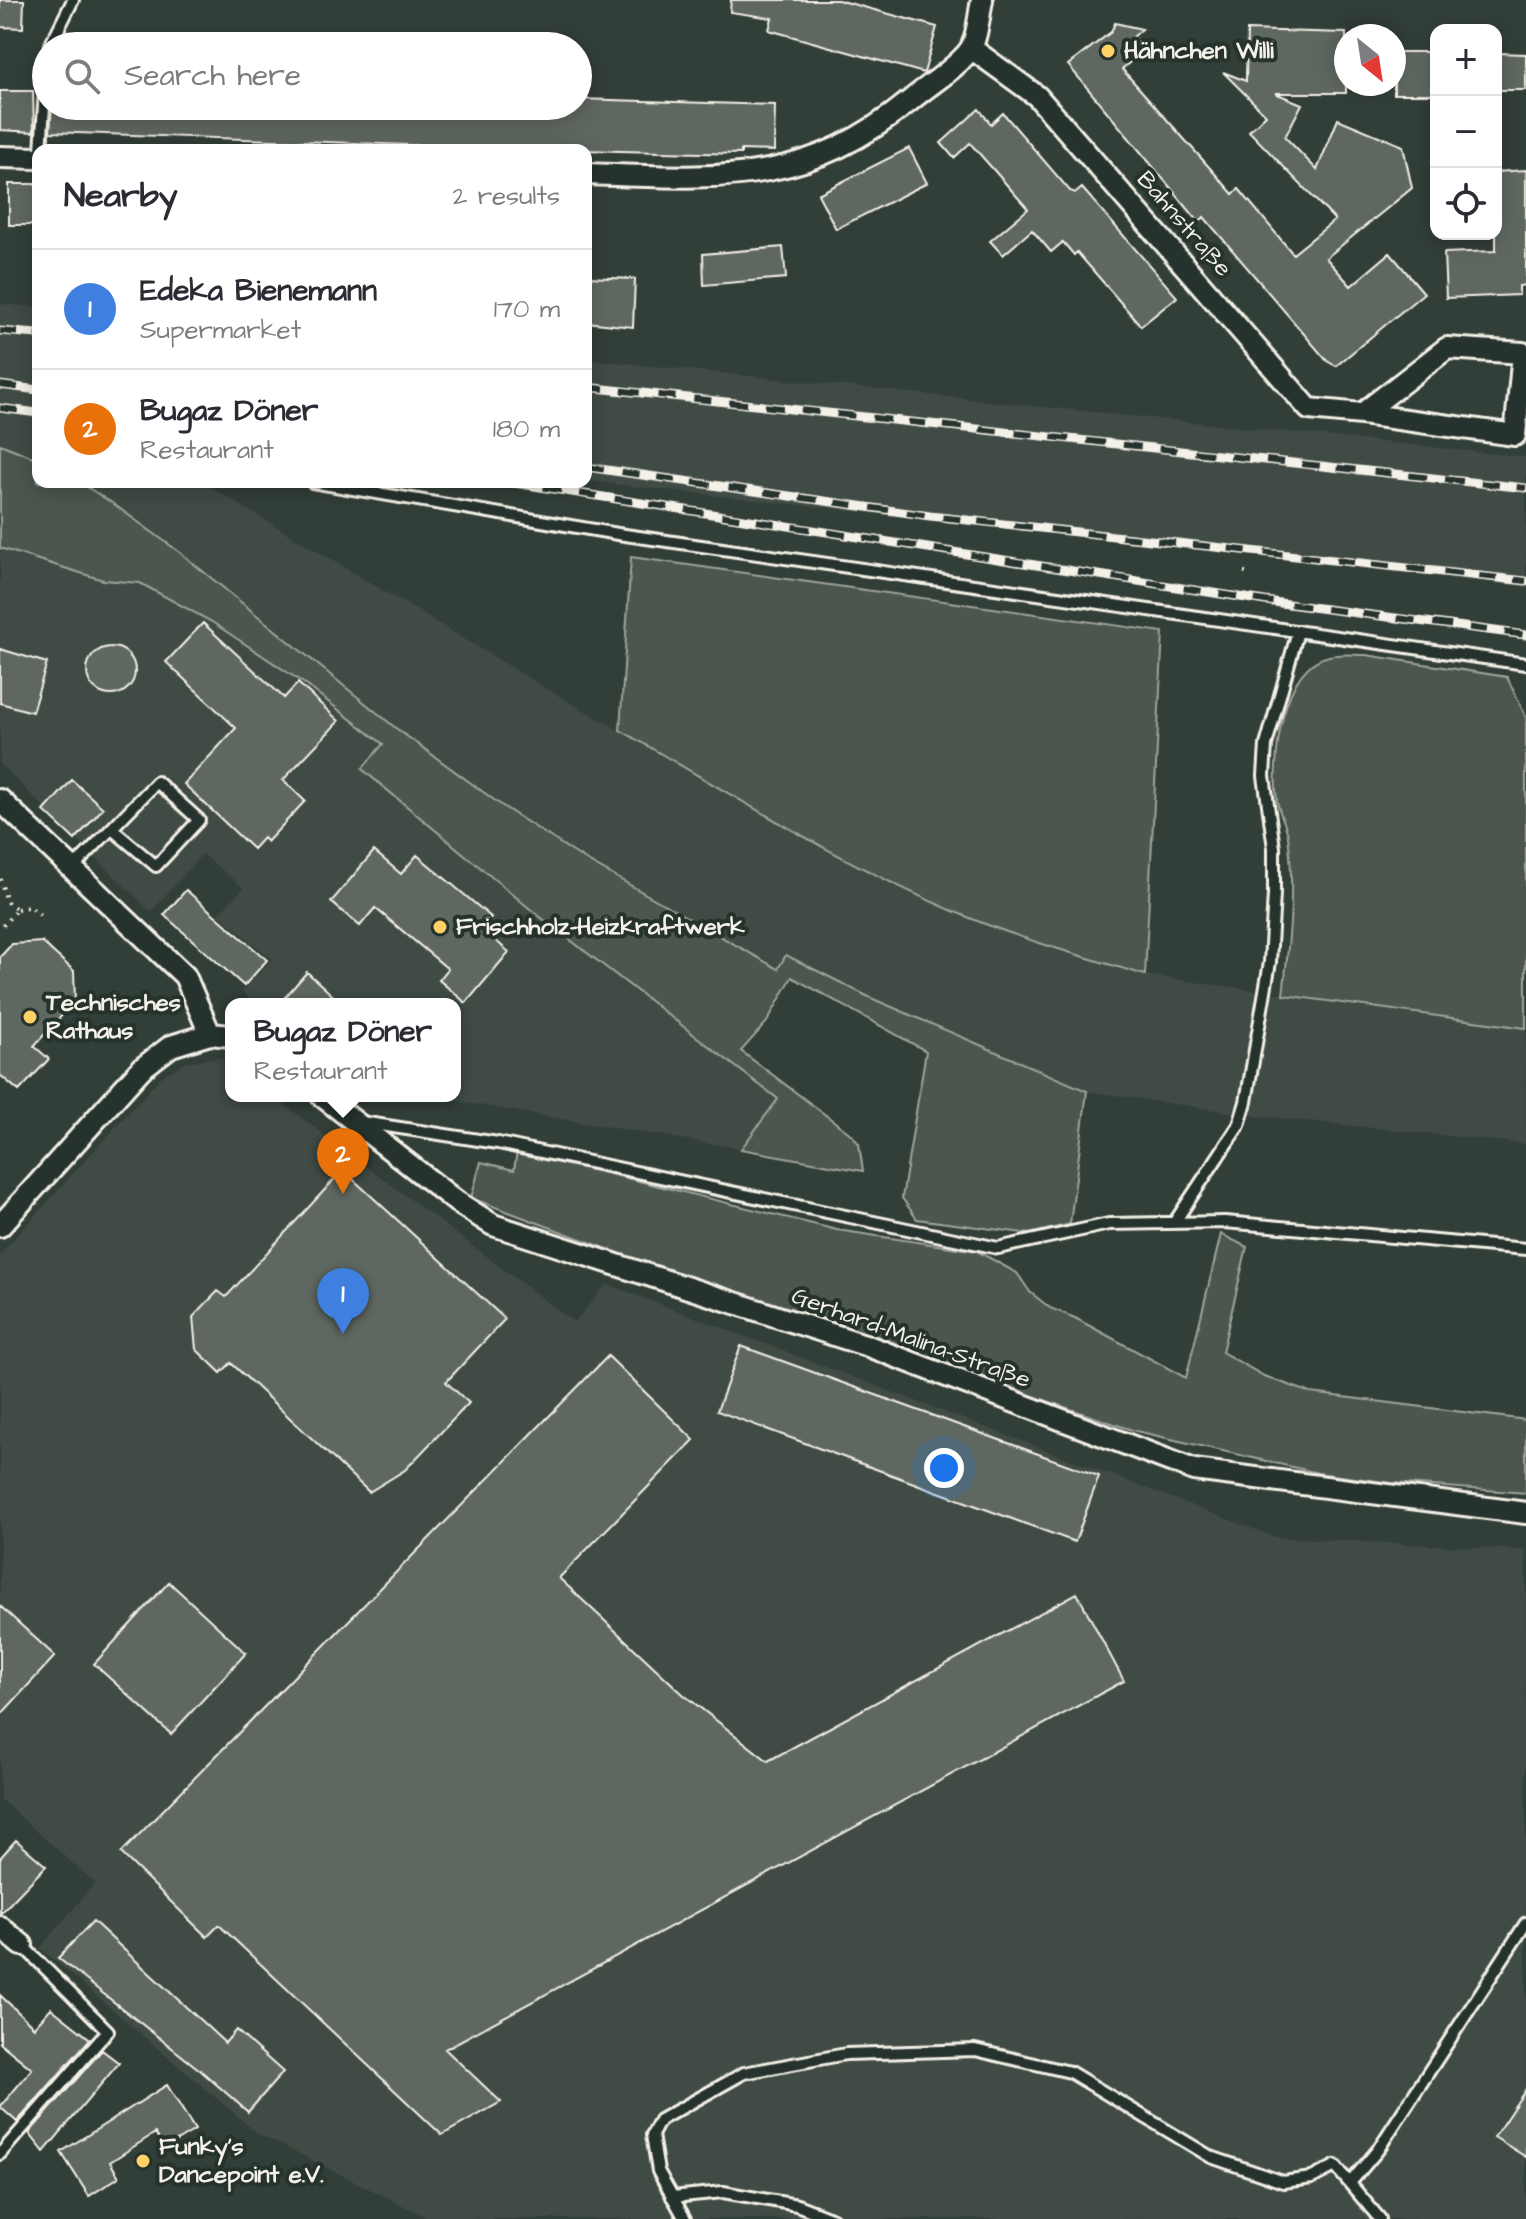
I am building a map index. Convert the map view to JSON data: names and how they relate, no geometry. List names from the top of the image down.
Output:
{
  "streets": {
    "street": ["Bahnstraße", "Gerhard-Malina-Straße"]
  },
  "places": [
    "Hähnchen Willi",
    "Frischholz-Heizkraftwerk",
    "Technisches Rathaus",
    "Funky's Dancepoint e.V."
  ],
  "north": "bottom right",
  "page": {
    "map_buttons": ["+", "−"],
    "search": "Search here",
    "heading": ["Nearby", "2 results"],
    "list": [
      {
        "mark": "1",
        "name": "Edeka Bienemann",
        "note": "Supermarket",
        "value": "170 m"
      },
      {
        "mark": "2",
        "name": "Bugaz Döner",
        "note": "Restaurant",
        "value": "180 m"
      }
    ],
    "popup": ["Bugaz Döner", "Restaurant"],
    "pins": ["2", "1"]
  }
}
